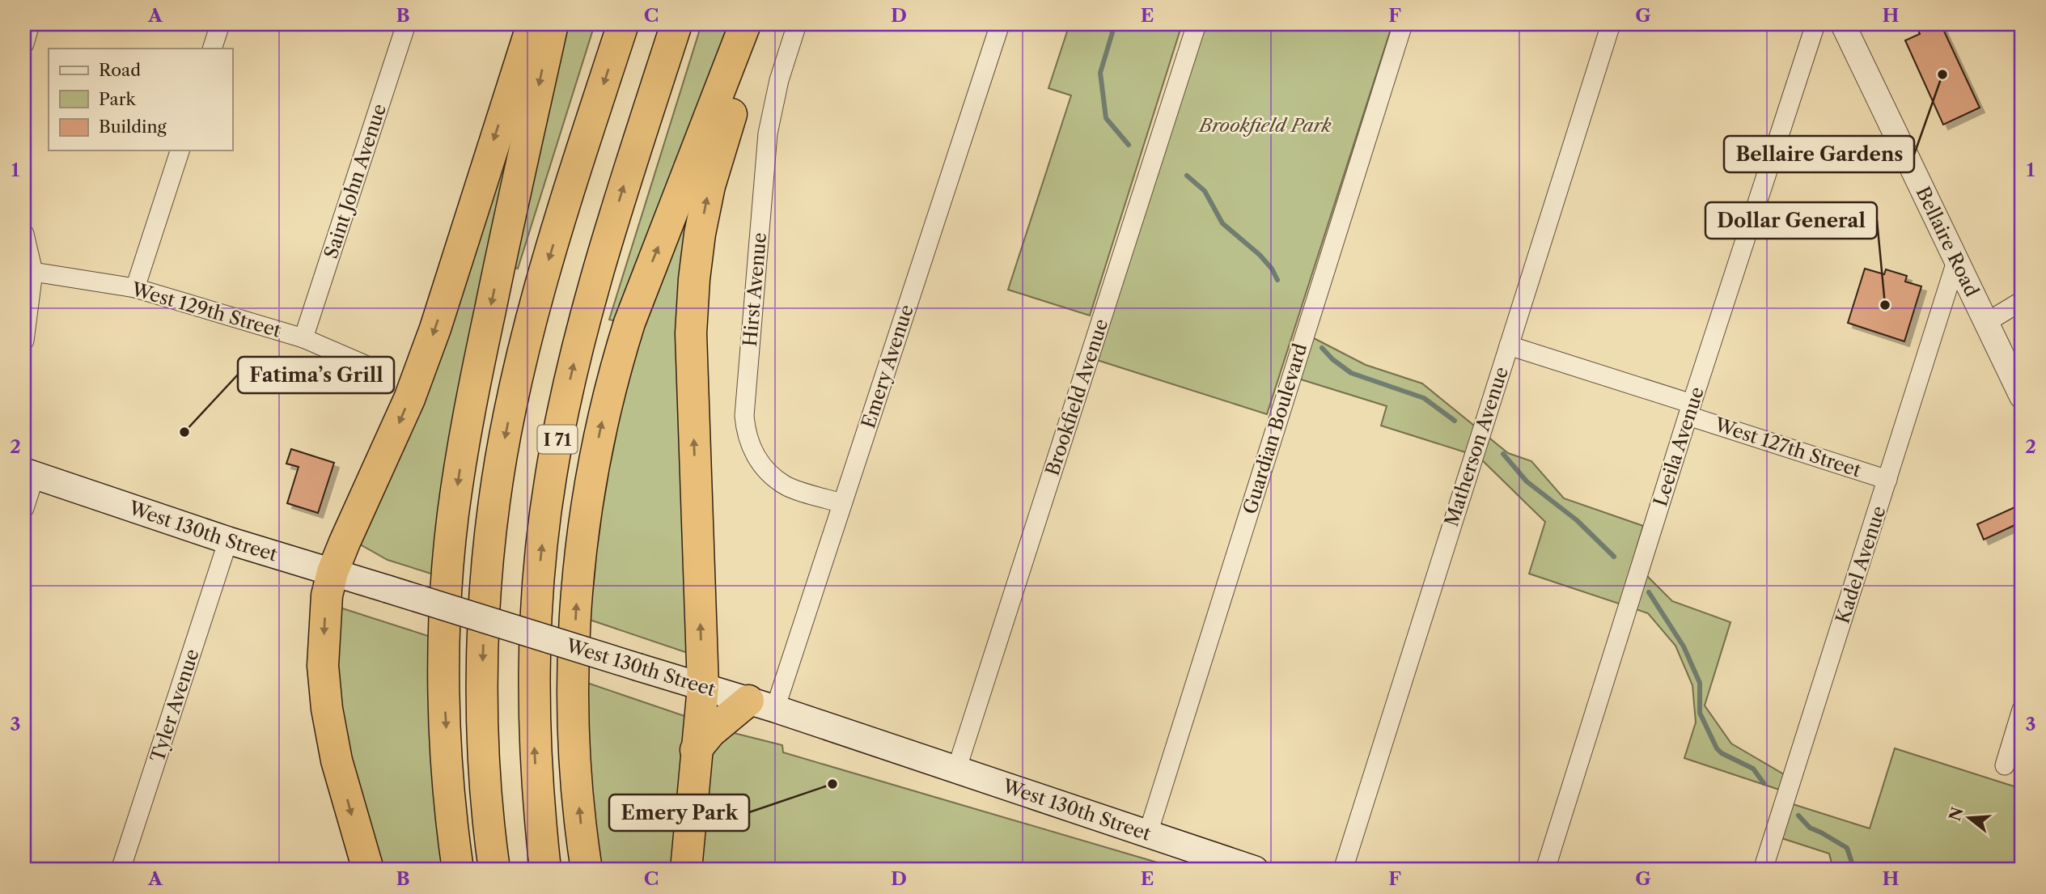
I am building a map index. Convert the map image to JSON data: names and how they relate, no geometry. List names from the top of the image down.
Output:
{
  "streets": {
    "highway": ["I 71"],
    "main road": ["West 130th Street"],
    "street": [
      "Saint John Avenue",
      "Bellaire Road",
      "Hirst Avenue",
      "West 129th Street",
      "Emery Avenue",
      "Brookfield Avenue",
      "Guardian Boulevard",
      "Matherson Avenue",
      "Leeila Avenue",
      "West 127th Street",
      "Kadel Avenue",
      "Tyler Avenue"
    ]
  },
  "crossings": [
    ["Saint John Avenue", "West 129th Street"],
    ["Bellaire Road", "Kadel Avenue"],
    ["Hirst Avenue", "Emery Avenue"],
    ["Emery Avenue", "West 130th Street"],
    ["Brookfield Avenue", "West 130th Street"],
    ["Guardian Boulevard", "West 130th Street"],
    ["Matherson Avenue", "West 127th Street"],
    ["Leeila Avenue", "West 127th Street"],
    ["West 127th Street", "Kadel Avenue"],
    ["West 130th Street", "Tyler Avenue"]
  ],
  "parks": ["Brookfield Park"],
  "places": [
    "Bellaire Gardens",
    "Dollar General",
    "Fatima’s Grill",
    "Emery Park"
  ],
  "legend": ["Road", "Park", "Building"],
  "north": "left",
  "grid": {
    "columns": [
      "A",
      "B",
      "C",
      "D",
      "E",
      "F",
      "G",
      "H"
    ],
    "rows": ["1", "2", "3"]
  }
}
